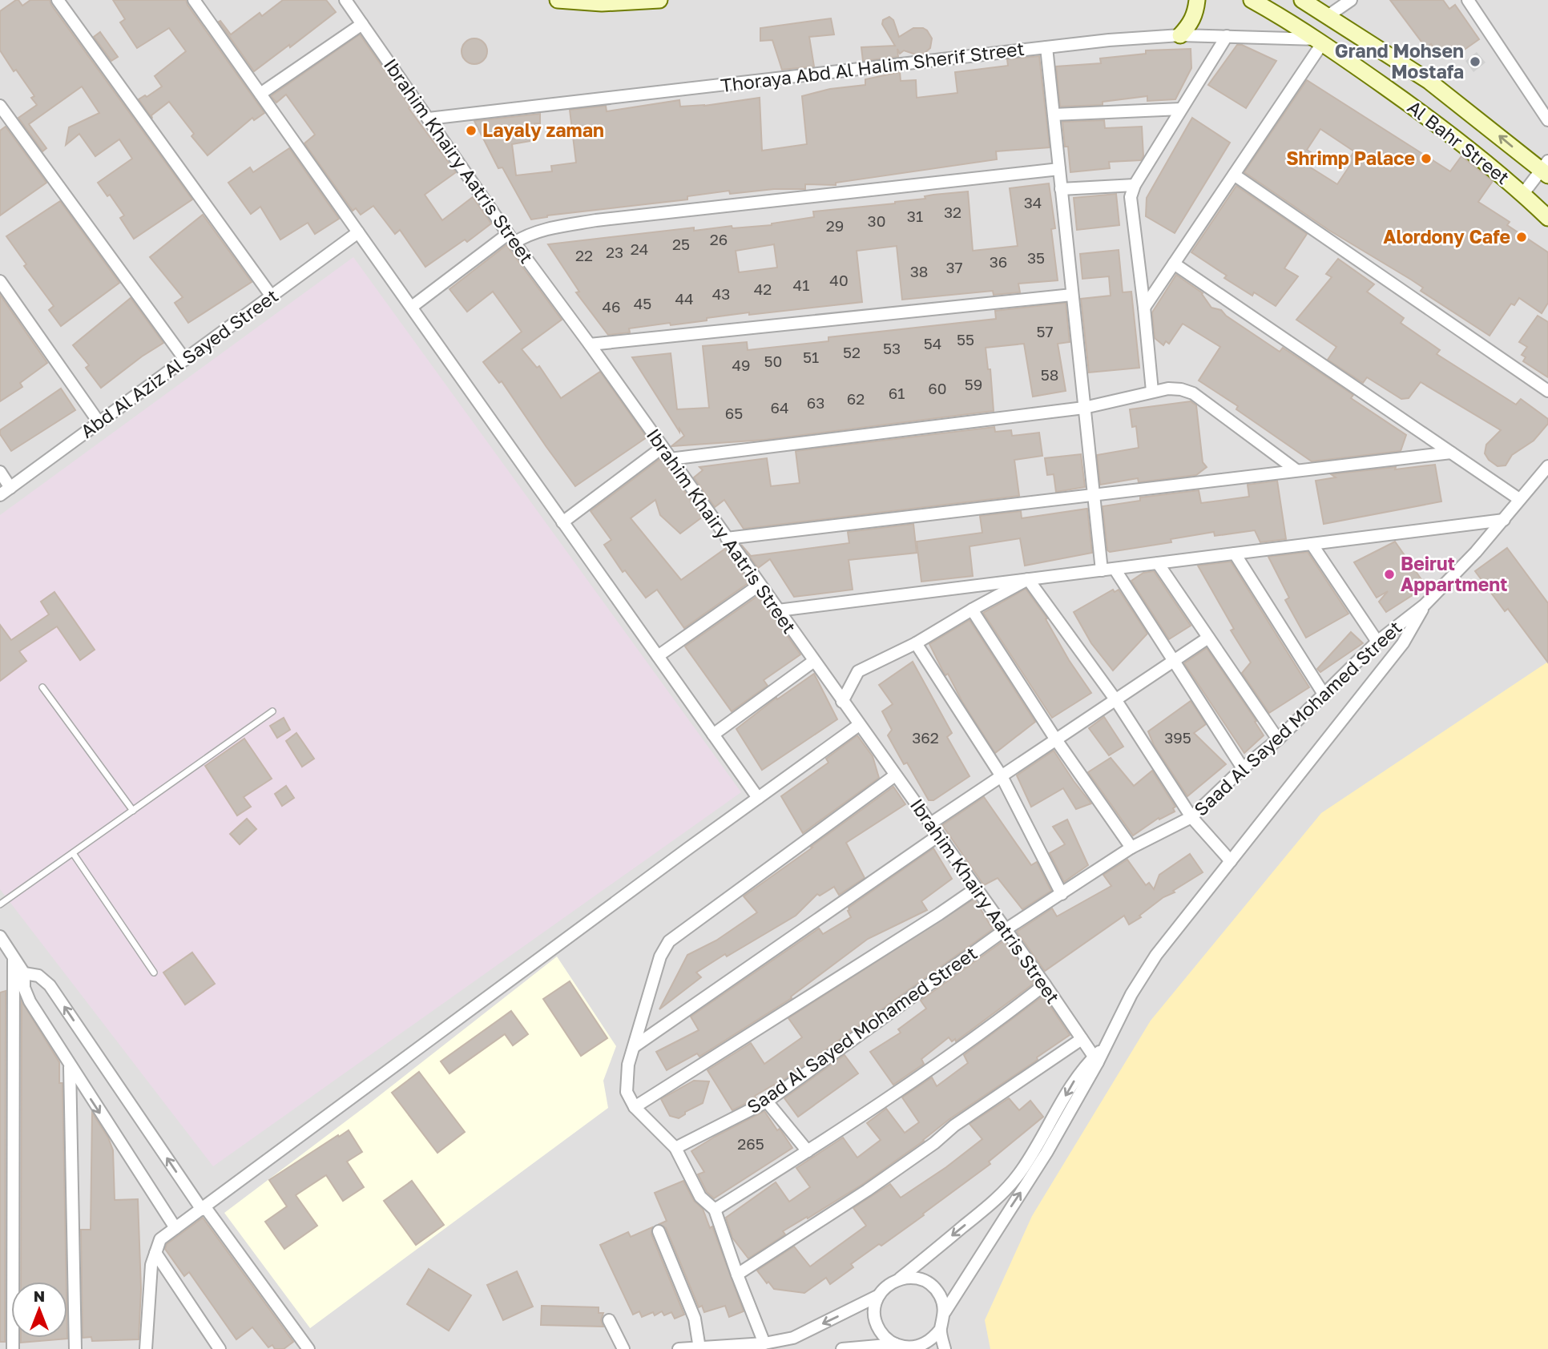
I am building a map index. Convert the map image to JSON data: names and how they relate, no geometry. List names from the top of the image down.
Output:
{
  "streets": {
    "main road": ["Al Bahr Street"],
    "street": [
      "Thoraya Abd Al Halim Sherif Street",
      "Ibrahim Khairy Aatris Street",
      "Abd Al Aziz Al Sayed Street",
      "Saad Al Sayed Mohamed Street"
    ]
  },
  "crossings": [
    ["Thoraya Abd Al Halim Sherif Street", "Al Bahr Street"],
    ["Thoraya Abd Al Halim Sherif Street", "Ibrahim Khairy Aatris Street"],
    ["Ibrahim Khairy Aatris Street", "Saad Al Sayed Mohamed Street"]
  ],
  "places": [
    "Grand Mohsen Mostafa",
    "Layaly zaman",
    "Shrimp Palace",
    "Alordony Cafe",
    "Beirut Appartment"
  ],
  "house_numbers": [
    "34",
    "32",
    "31",
    "30",
    "29",
    "26",
    "25",
    "24",
    "23",
    "22",
    "35",
    "36",
    "37",
    "38",
    "40",
    "41",
    "42",
    "43",
    "44",
    "45",
    "46",
    "57",
    "55",
    "54",
    "53",
    "52",
    "51",
    "50",
    "49",
    "58",
    "59",
    "60",
    "61",
    "62",
    "63",
    "64",
    "65",
    "362",
    "395",
    "265"
  ],
  "north": "top"
}
